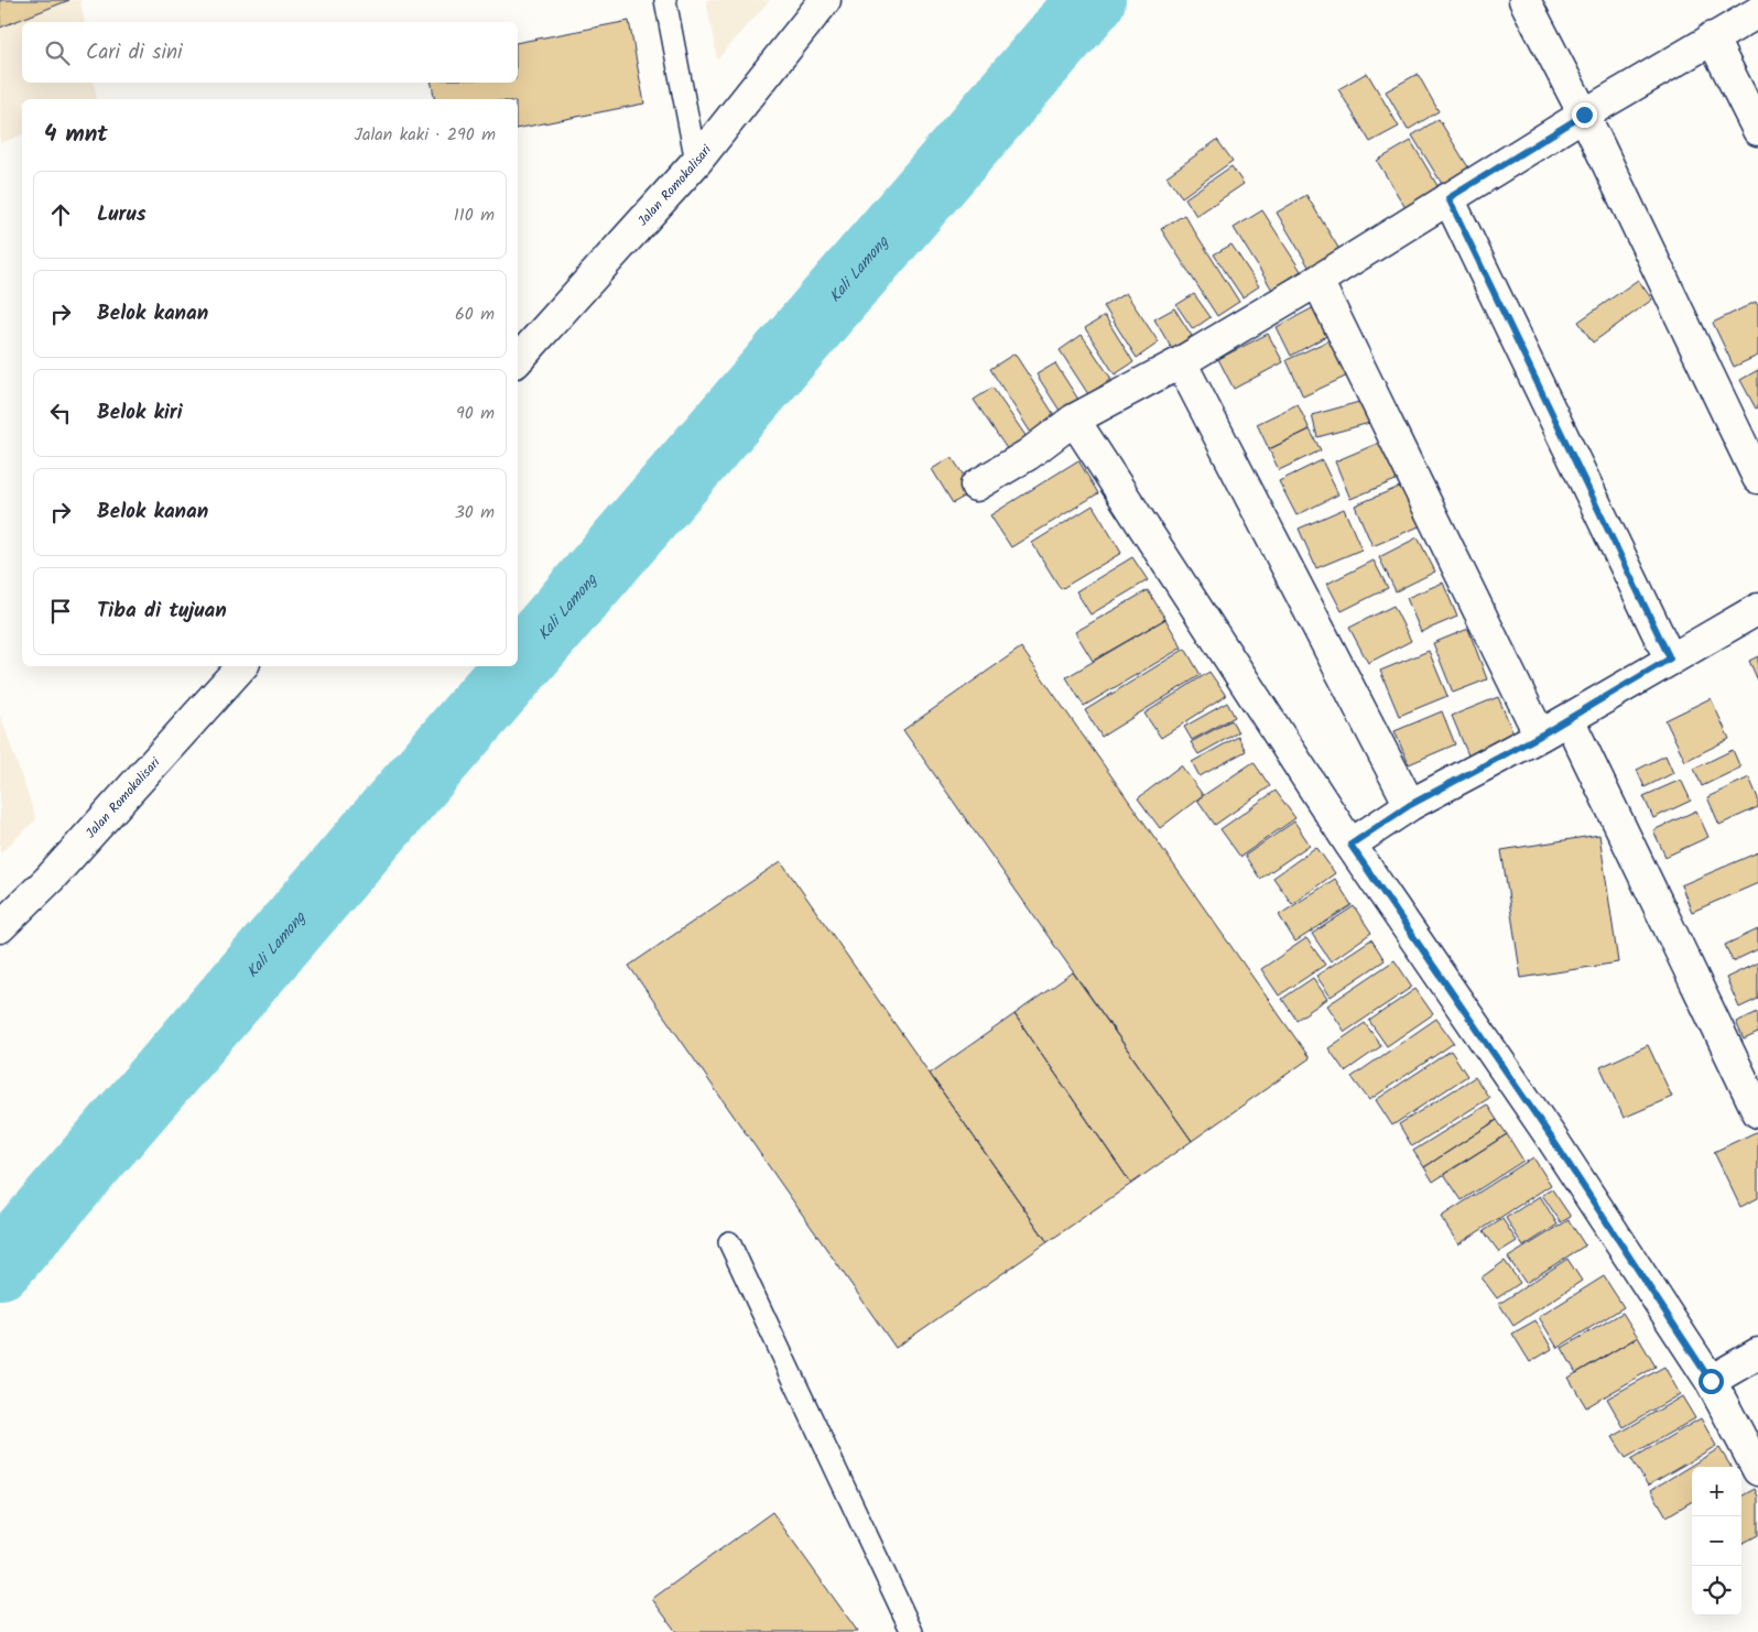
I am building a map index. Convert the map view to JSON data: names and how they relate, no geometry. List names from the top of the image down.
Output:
{
  "streets": {
    "street": ["Jalan Romokalisari"]
  },
  "water": ["Kali Lamong"],
  "page": {
    "search": "Cari di sini",
    "heading": ["4 mnt", "Jalan kaki · 290 m"],
    "list": [
      ["Lurus", "110 m"],
      ["Belok kanan", "60 m"],
      ["Belok kiri", "90 m"],
      ["Belok kanan", "30 m"],
      "Tiba di tujuan"
    ],
    "map_buttons": ["+", "−"]
  }
}
